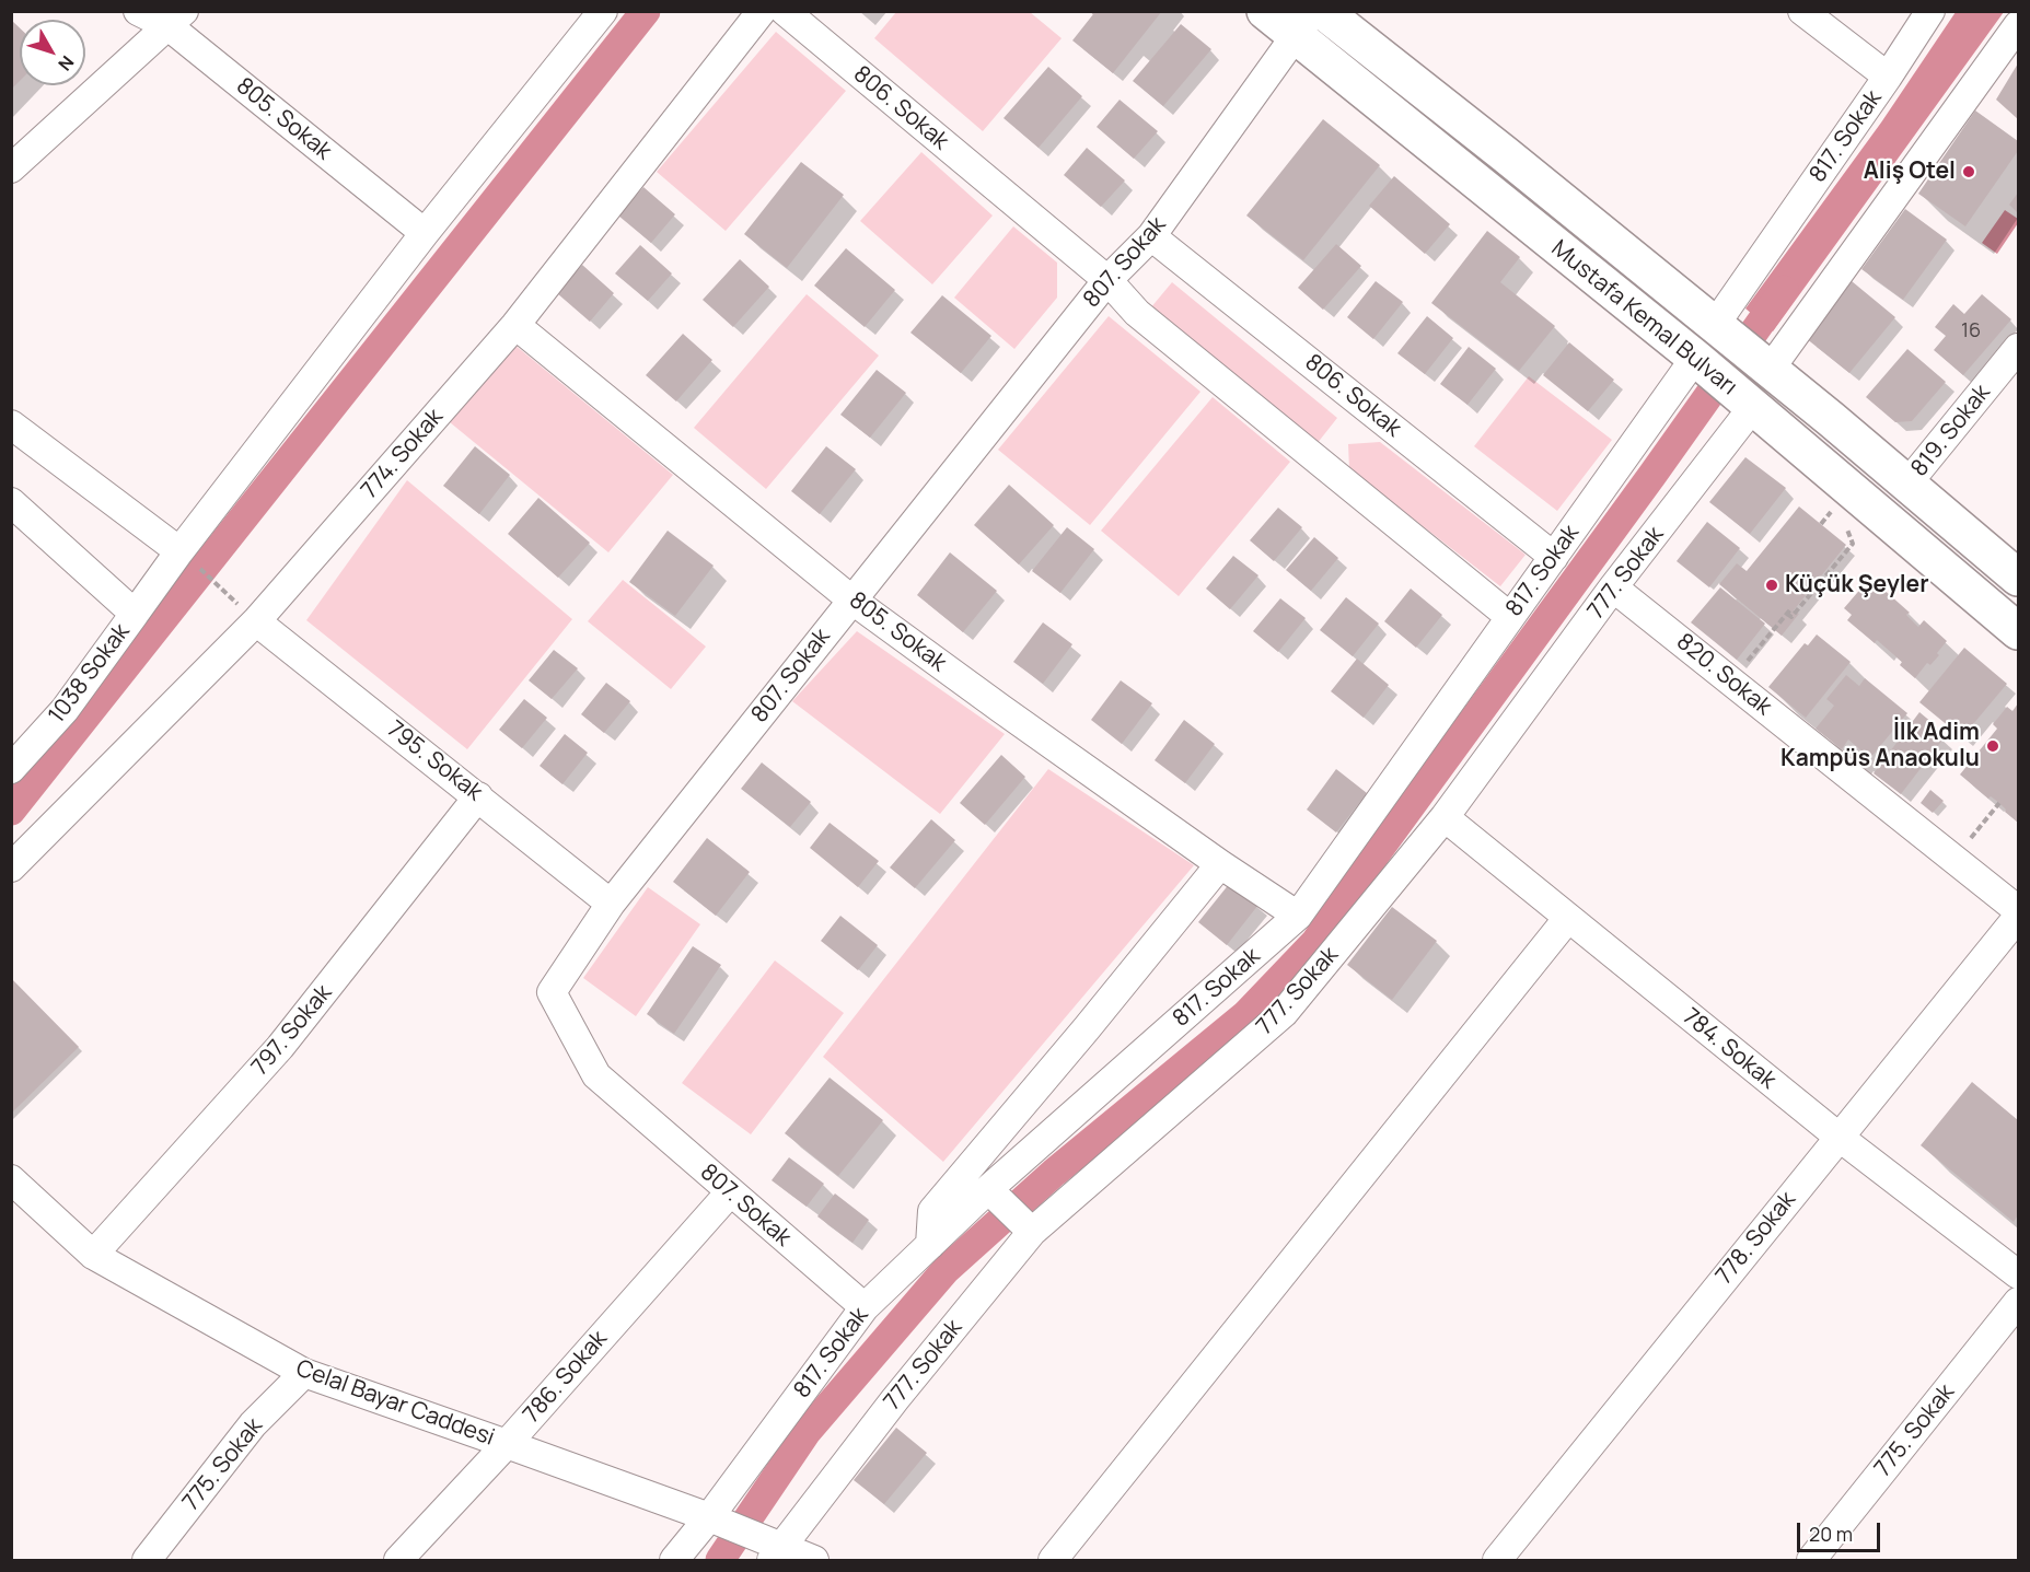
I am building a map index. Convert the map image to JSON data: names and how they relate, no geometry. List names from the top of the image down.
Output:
{
  "streets": {
    "main road": ["Mustafa Kemal Bulvarı"],
    "street": [
      "806. Sokak",
      "805. Sokak",
      "817. Sokak",
      "807. Sokak",
      "819. Sokak",
      "774. Sokak",
      "777. Sokak",
      "1038 Sokak",
      "820. Sokak",
      "795. Sokak",
      "797. Sokak",
      "784. Sokak",
      "778. Sokak",
      "786. Sokak",
      "Celal Bayar Caddesi",
      "775. Sokak"
    ]
  },
  "crossings": [
    ["806. Sokak", "817. Sokak"],
    ["806. Sokak", "807. Sokak"],
    ["805. Sokak", "817. Sokak"],
    ["805. Sokak", "807. Sokak"],
    ["805. Sokak", "774. Sokak"],
    ["817. Sokak", "807. Sokak"],
    ["817. Sokak", "Mustafa Kemal Bulvarı"],
    ["817. Sokak", "Celal Bayar Caddesi"],
    ["807. Sokak", "Mustafa Kemal Bulvarı"],
    ["807. Sokak", "795. Sokak"],
    ["807. Sokak", "786. Sokak"],
    ["Mustafa Kemal Bulvarı", "819. Sokak"],
    ["Mustafa Kemal Bulvarı", "777. Sokak"],
    ["774. Sokak", "795. Sokak"],
    ["777. Sokak", "820. Sokak"],
    ["777. Sokak", "784. Sokak"],
    ["777. Sokak", "Celal Bayar Caddesi"],
    ["795. Sokak", "797. Sokak"],
    ["797. Sokak", "Celal Bayar Caddesi"],
    ["784. Sokak", "778. Sokak"],
    ["786. Sokak", "Celal Bayar Caddesi"],
    ["Celal Bayar Caddesi", "775. Sokak"]
  ],
  "places": ["Aliş Otel", "Küçük Şeyler", "İlk Adim Kampüs Anaokulu"],
  "house_numbers": ["16"],
  "scale_bar": "20 m",
  "north": "bottom right"
}
